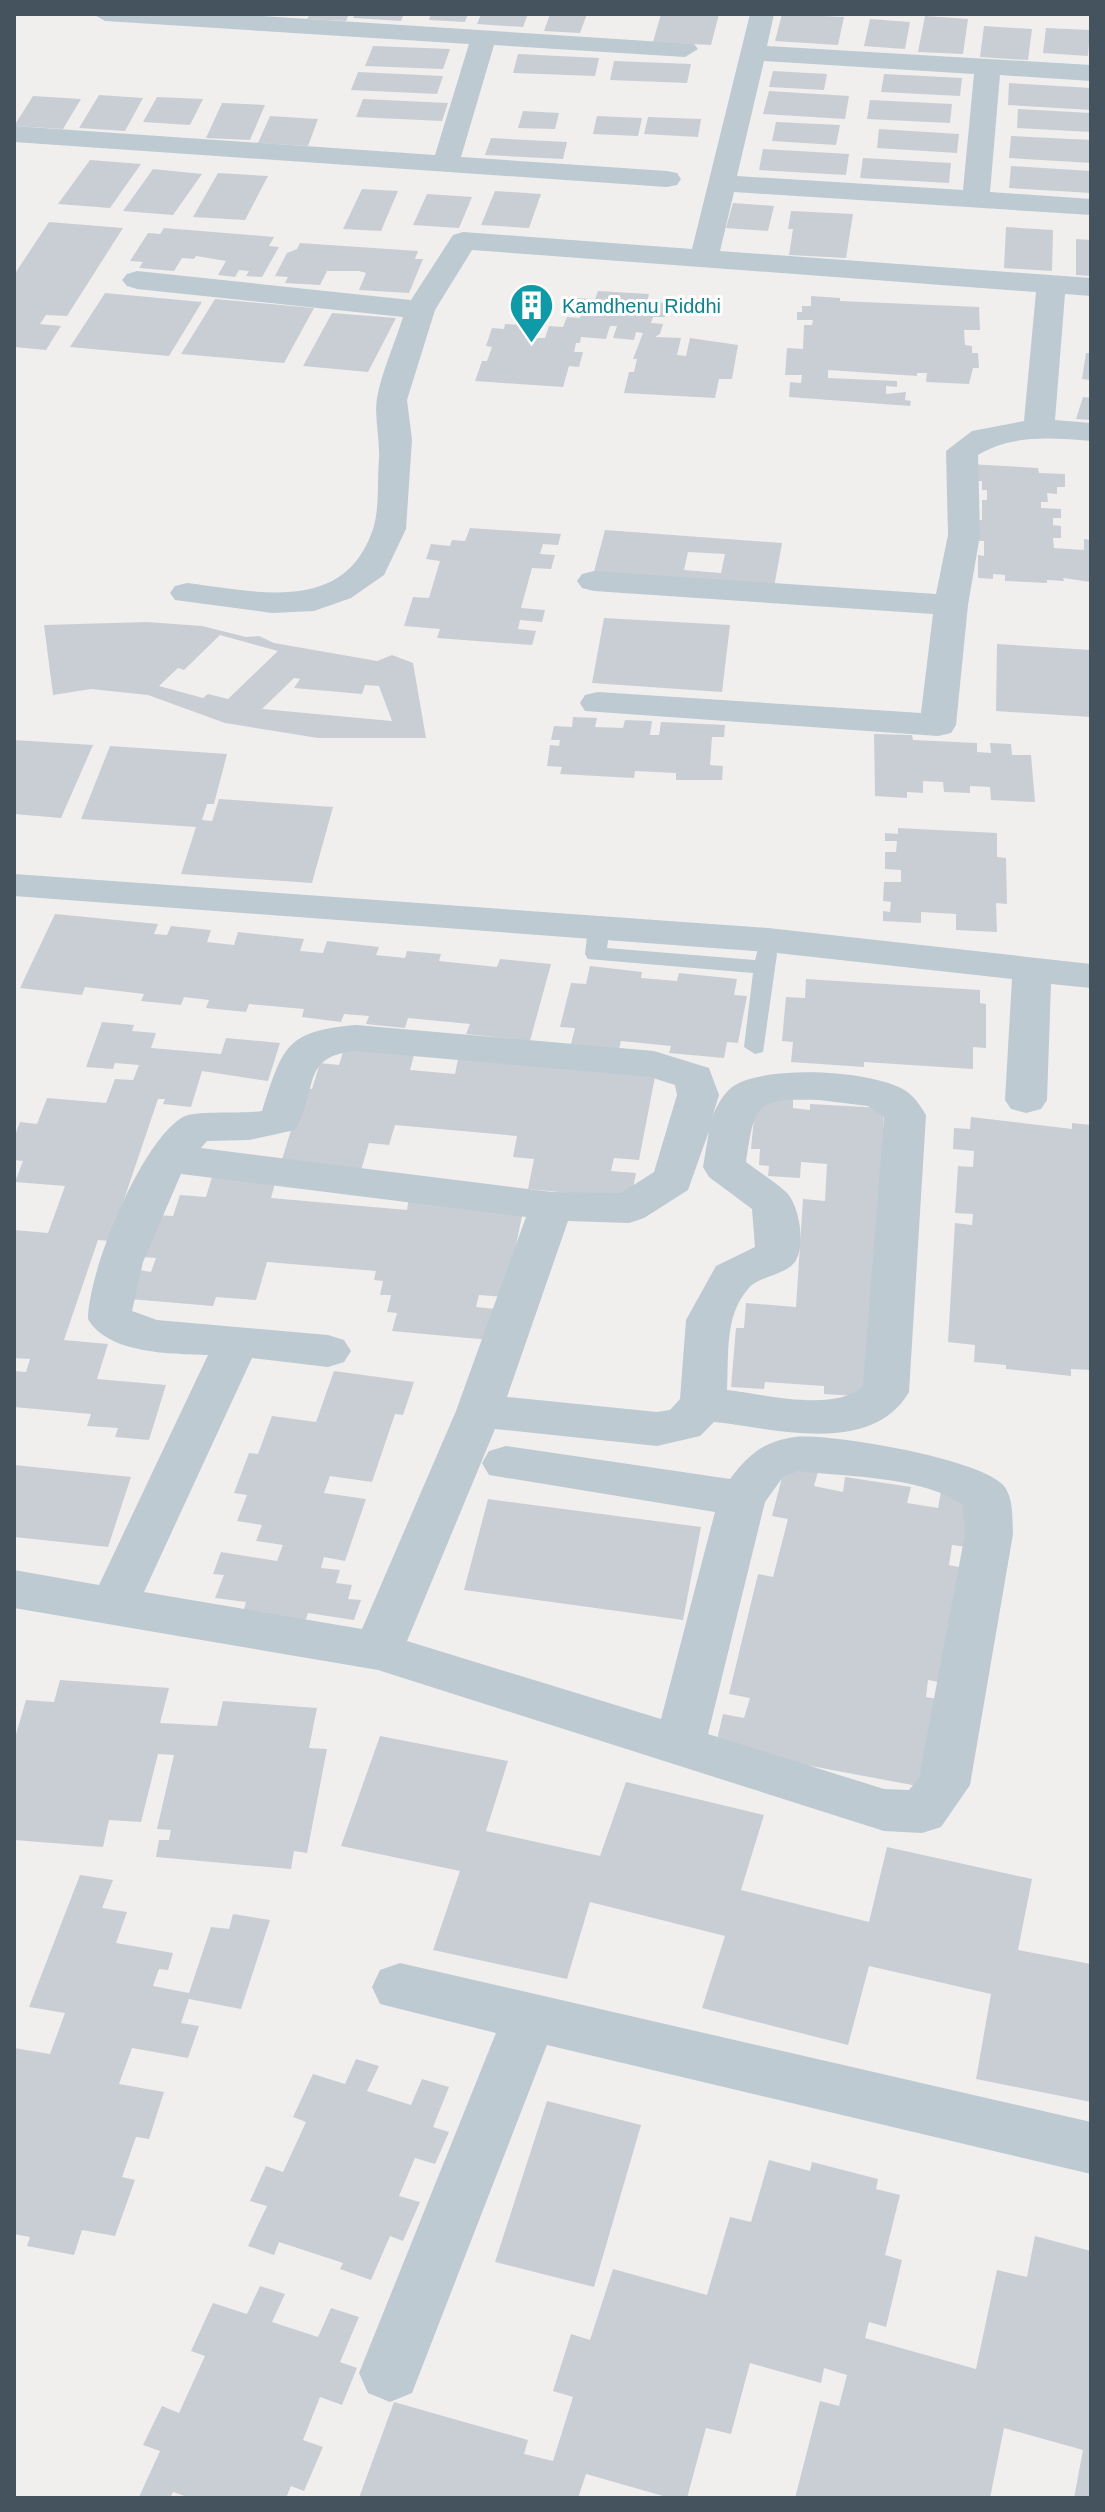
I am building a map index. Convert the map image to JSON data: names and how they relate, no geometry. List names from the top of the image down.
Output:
{
  "places": {
    "building": ["Kamdhenu Riddhi"]
  }
}
